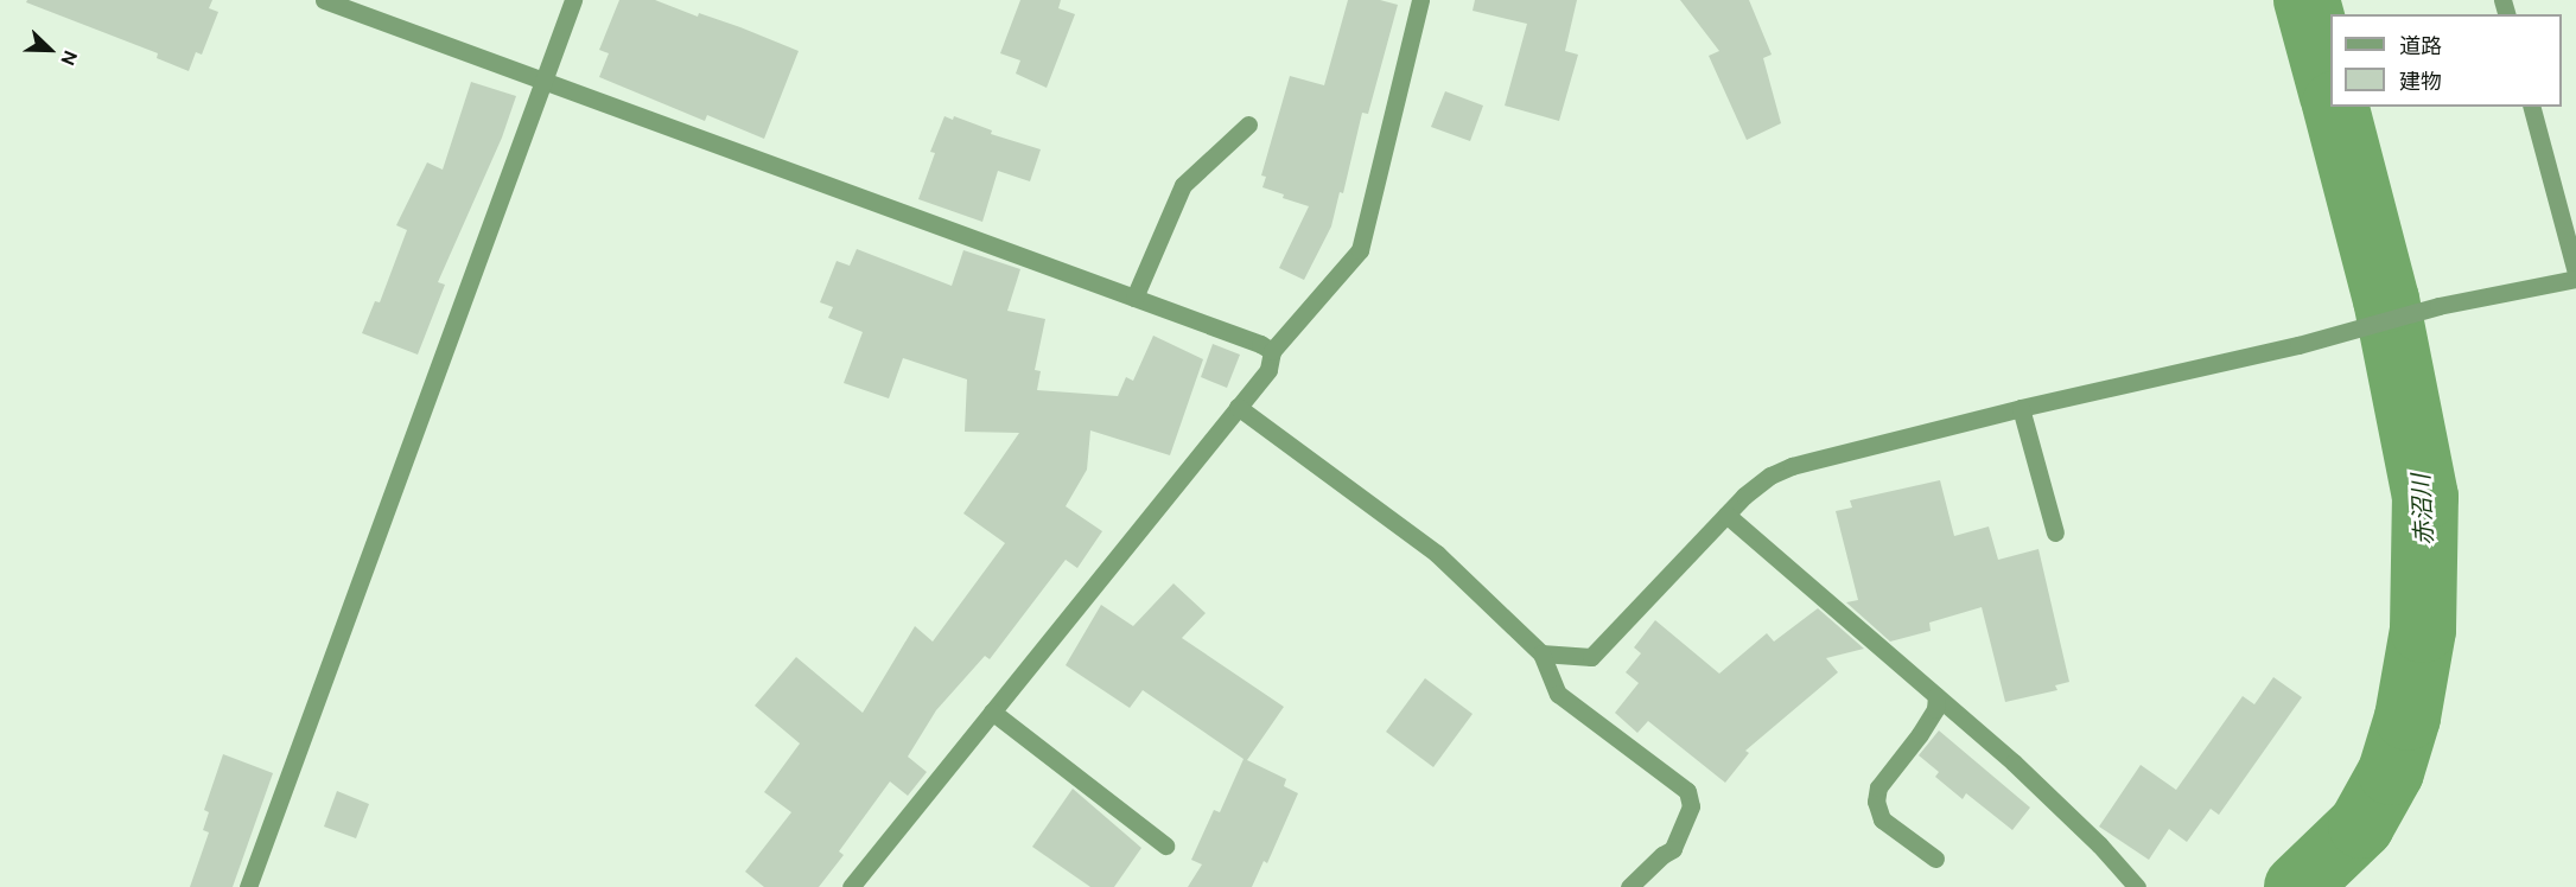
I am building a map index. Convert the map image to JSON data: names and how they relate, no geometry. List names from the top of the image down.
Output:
{
  "water": ["赤沼川"],
  "legend": ["道路", "建物"],
  "north": "bottom right"
}
